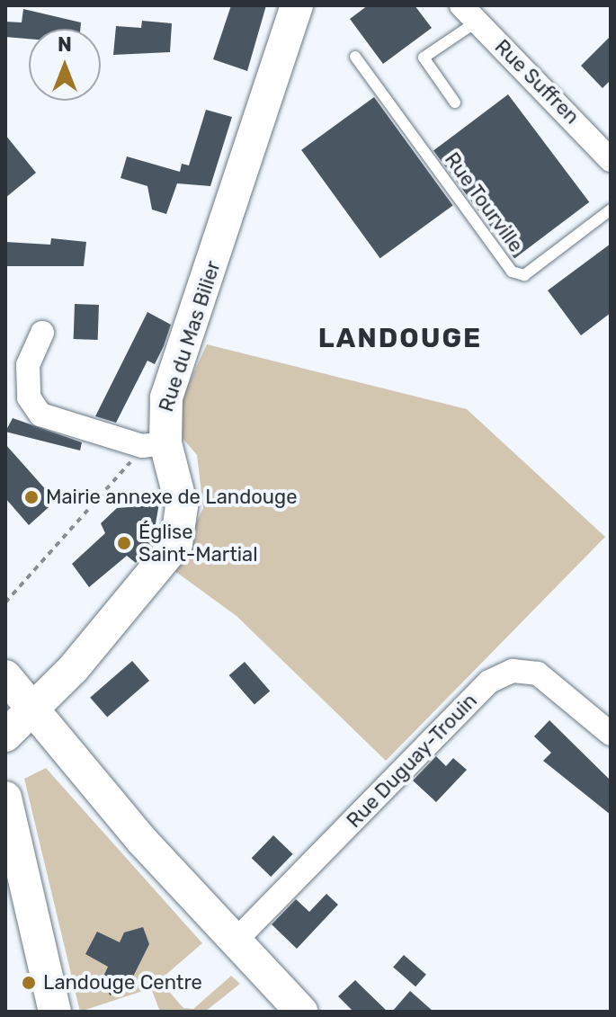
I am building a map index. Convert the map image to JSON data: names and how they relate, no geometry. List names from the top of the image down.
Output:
{
  "streets": {
    "street": ["Rue Suffren", "Rue du Mas Bilier", "Rue Duguay-Trouin"],
    "lane": ["Rue Tourville"]
  },
  "districts": ["LANDOUGE"],
  "places": ["Mairie annexe de Landouge", "Église Saint-Martial", "Landouge Centre"],
  "north": "top"
}
